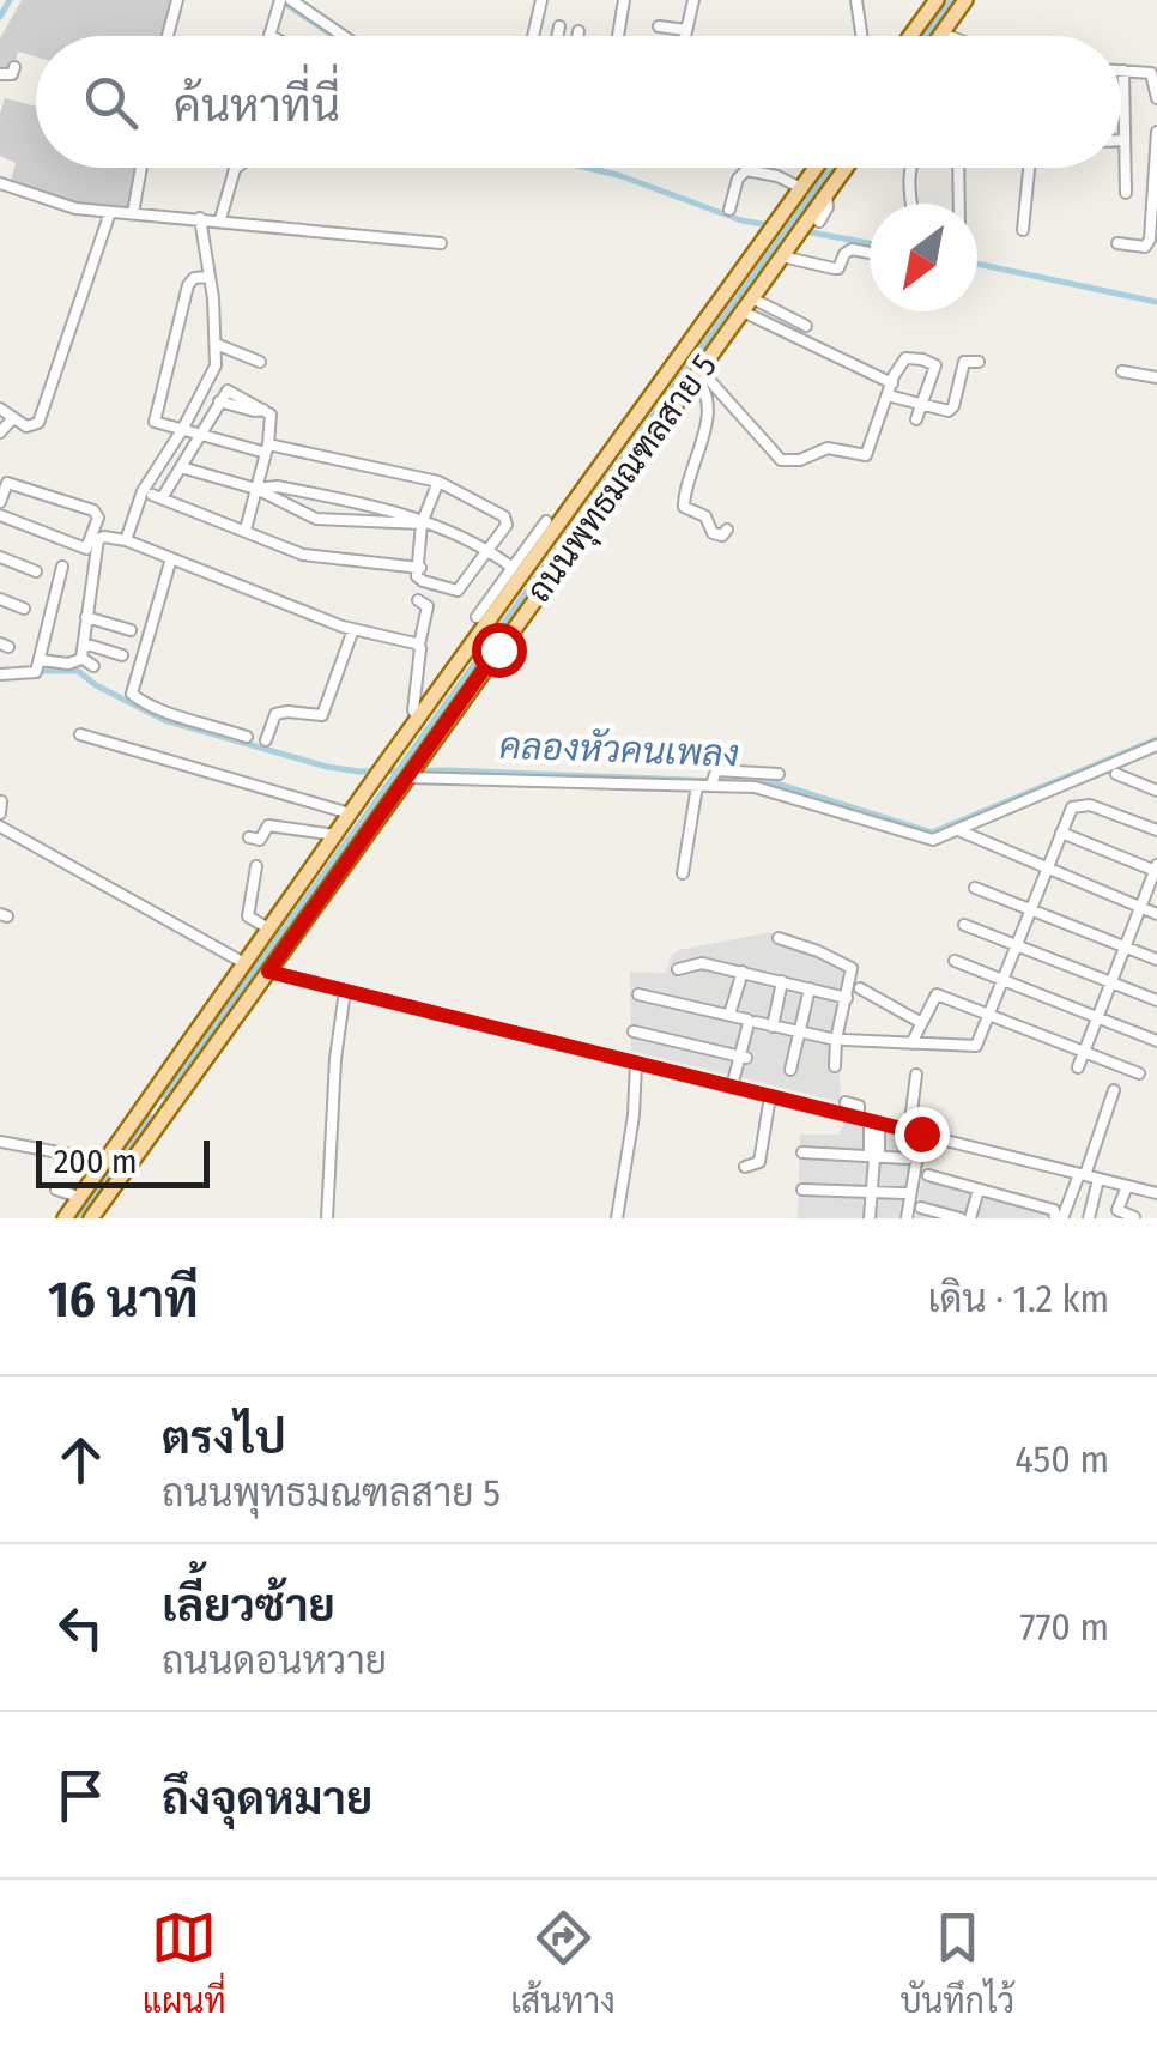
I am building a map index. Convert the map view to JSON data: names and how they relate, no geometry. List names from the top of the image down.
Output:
{
  "streets": {
    "main road": ["ถนนพุทธมณฑลสาย 5"]
  },
  "water": ["คลองหัวคนเพลง"],
  "scale_bar": "200 m",
  "north": "bottom left",
  "page": {
    "search": "ค้นหาที่นี่",
    "scale": "200 m",
    "heading": ["16 นาที", "เดิน · 1.2 km"],
    "list": [
      ["ตรงไป", "ถนนพุทธมณฑลสาย 5", "450 m"],
      ["เลี้ยวซ้าย", "ถนนดอนหวาย", "770 m"],
      "ถึงจุดหมาย"
    ],
    "nav": ["แผนที่", "เส้นทาง", "บันทึกไว้"]
  }
}
